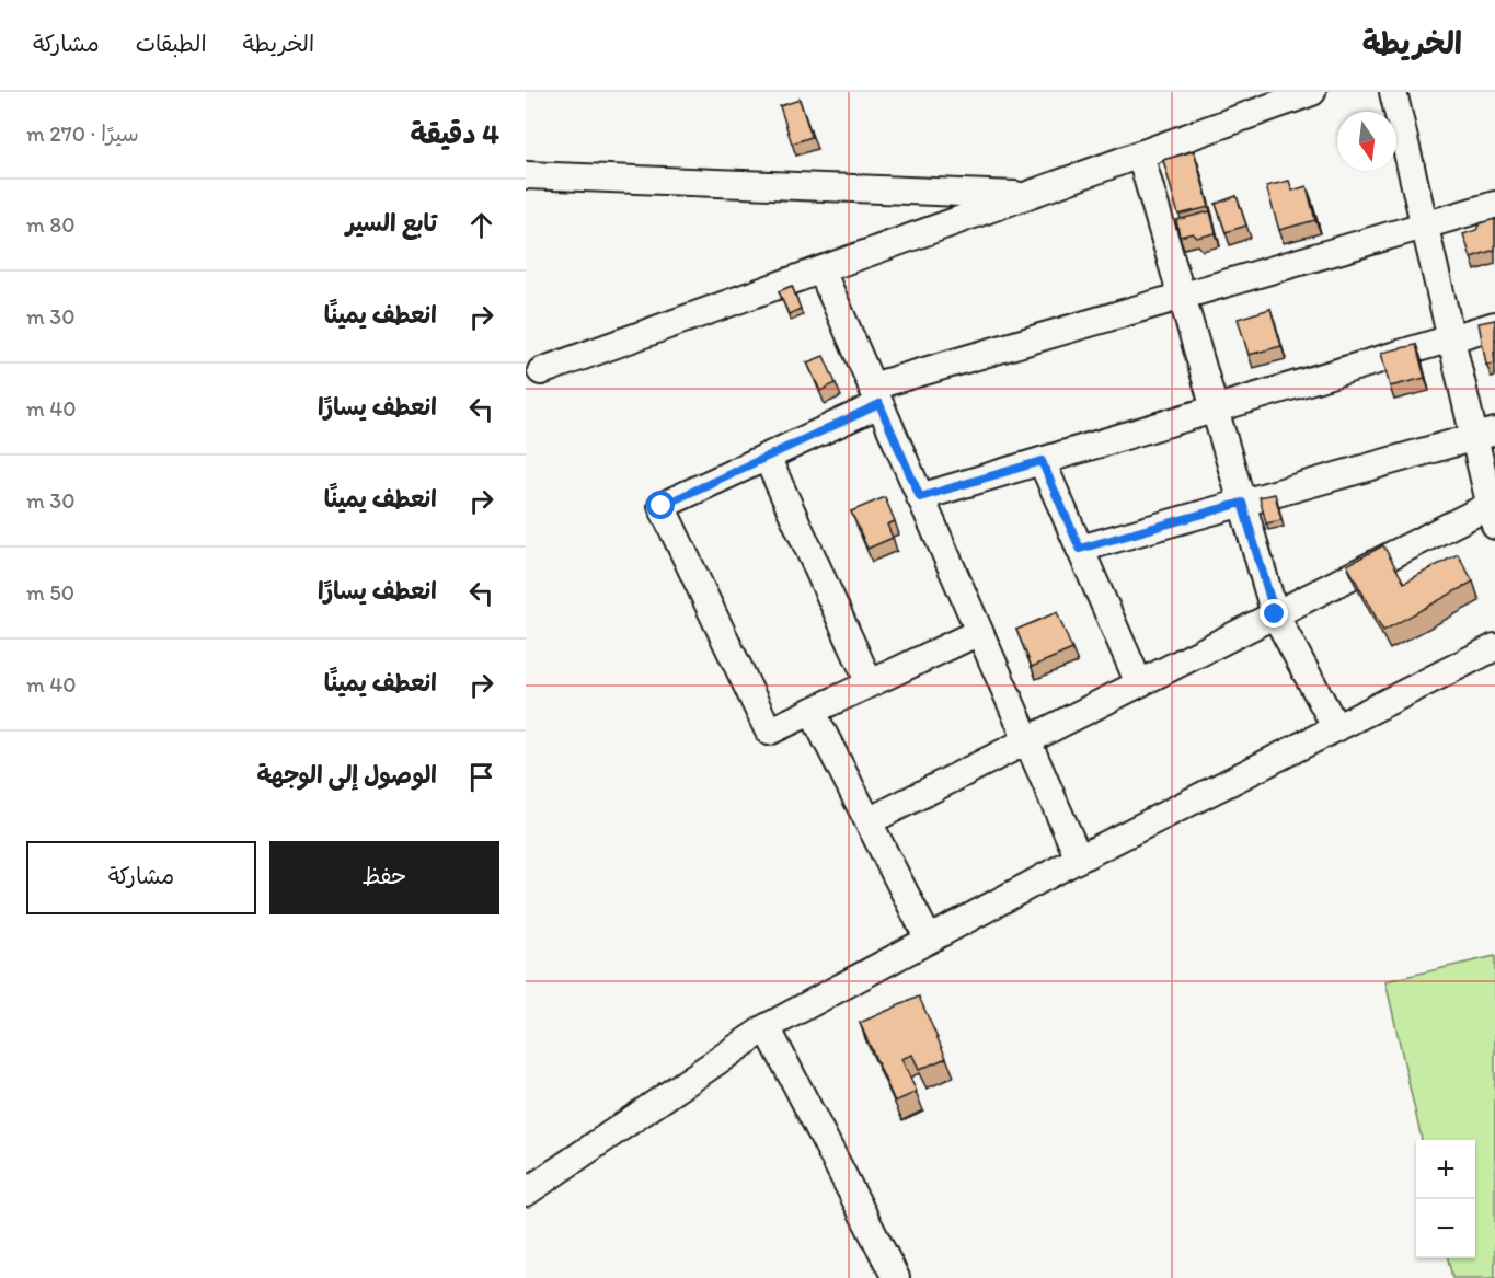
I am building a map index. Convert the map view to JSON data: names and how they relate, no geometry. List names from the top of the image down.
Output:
{
  "north": "bottom",
  "page": {
    "header": "الخريطة",
    "nav": ["الخريطة", "الطبقات", "مشاركة"],
    "heading": ["4 دقيقة", "سيرًا · 270 m"],
    "list": [
      ["تابع السير", "80 m"],
      ["انعطف يمينًا", "30 m"],
      ["انعطف يسارًا", "40 m"],
      ["انعطف يمينًا", "30 m"],
      ["انعطف يسارًا", "50 m"],
      ["انعطف يمينًا", "40 m"],
      "الوصول إلى الوجهة"
    ],
    "buttons": ["حفظ", "مشاركة"],
    "map_buttons": ["+", "−"]
  }
}
